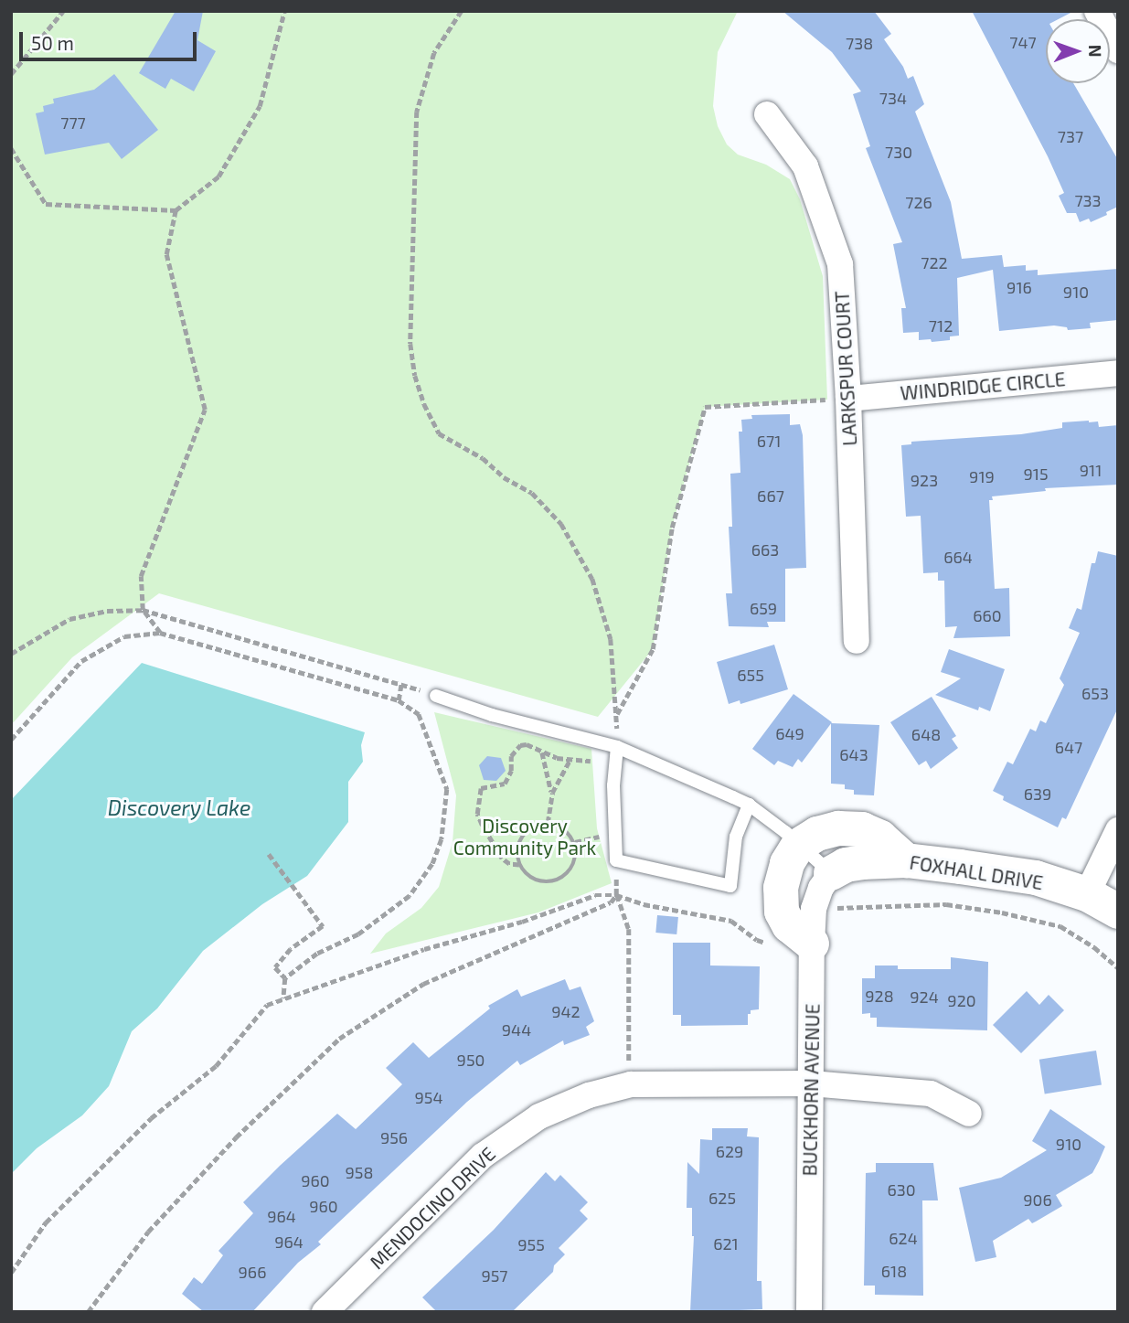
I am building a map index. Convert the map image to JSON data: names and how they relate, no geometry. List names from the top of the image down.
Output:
{
  "streets": {
    "street": [
      "LARKSPUR COURT",
      "WINDRIDGE CIRCLE",
      "FOXHALL DRIVE",
      "BUCKHORN AVENUE",
      "MENDOCINO DRIVE"
    ]
  },
  "crossings": [
    ["LARKSPUR COURT", "WINDRIDGE CIRCLE"],
    ["FOXHALL DRIVE", "BUCKHORN AVENUE"],
    ["BUCKHORN AVENUE", "MENDOCINO DRIVE"]
  ],
  "water": ["Discovery Lake"],
  "parks": ["Discovery Community Park"],
  "house_numbers": [
    "747",
    "738",
    "734",
    "777",
    "737",
    "730",
    "733",
    "726",
    "722",
    "916",
    "910",
    "712",
    "671",
    "911",
    "915",
    "919",
    "923",
    "667",
    "663",
    "664",
    "659",
    "660",
    "655",
    "653",
    "649",
    "648",
    "647",
    "643",
    "639",
    "928",
    "924",
    "920",
    "942",
    "944",
    "950",
    "954",
    "956",
    "910",
    "629",
    "958",
    "960",
    "630",
    "625",
    "906",
    "960",
    "964",
    "624",
    "964",
    "621",
    "955",
    "618",
    "966",
    "957"
  ],
  "scale_bar": "50 m",
  "north": "right"
}
